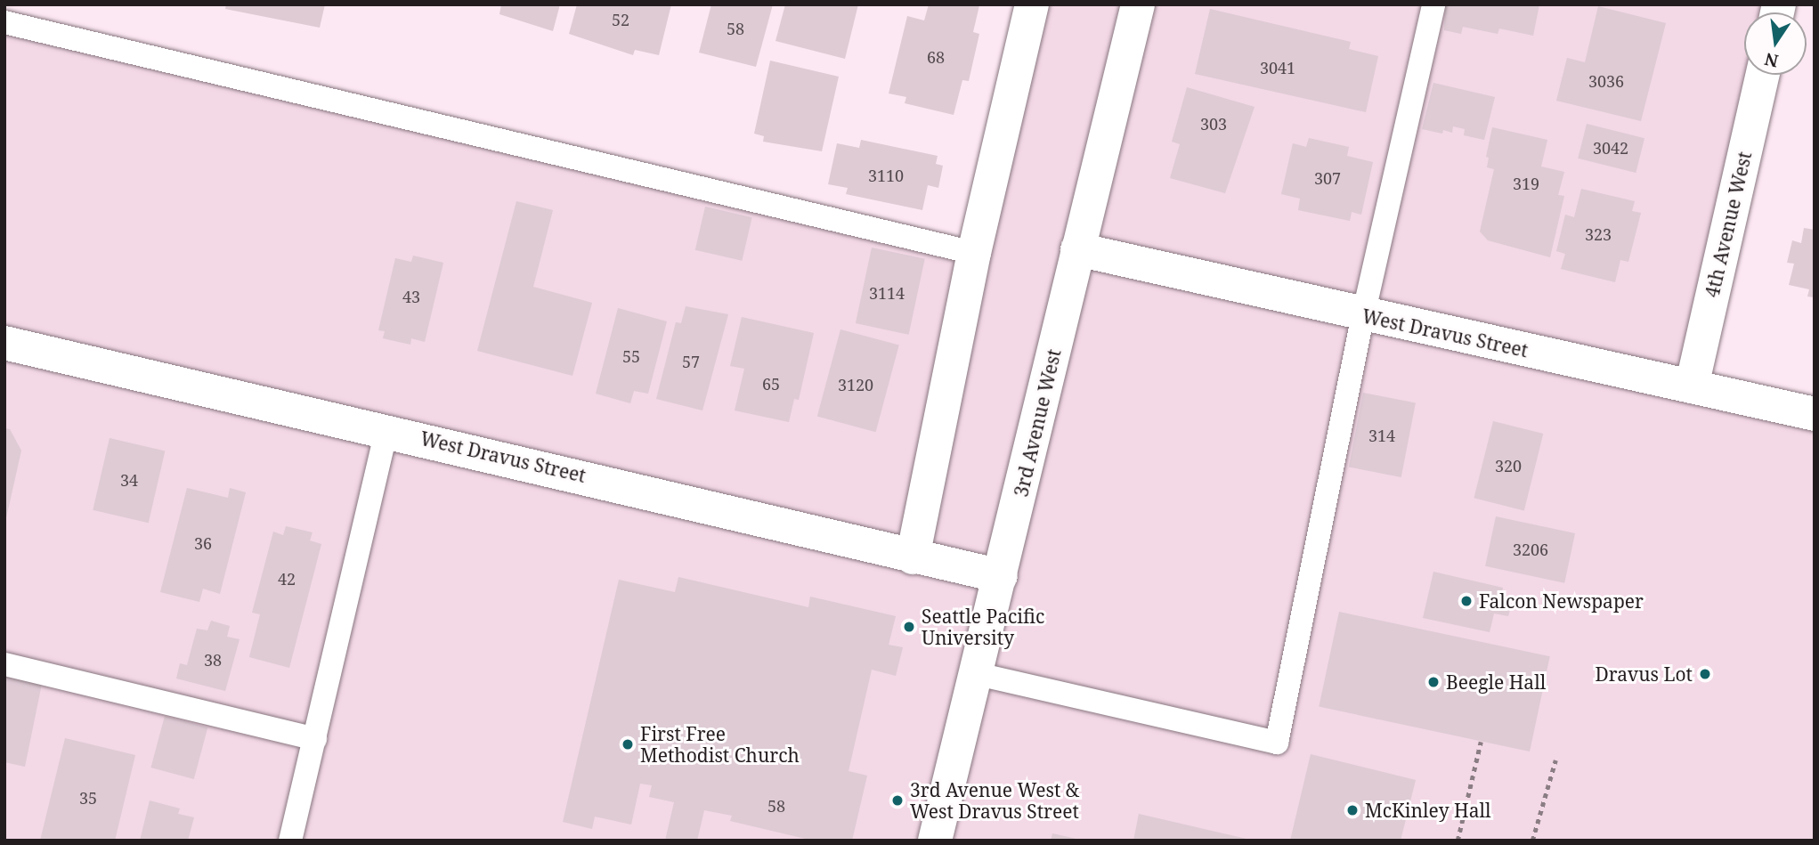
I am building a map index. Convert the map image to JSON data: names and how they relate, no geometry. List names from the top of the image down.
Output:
{
  "streets": {
    "street": ["4th Avenue West", "West Dravus Street", "3rd Avenue West"]
  },
  "crossings": [
    ["4th Avenue West", "West Dravus Street"],
    ["West Dravus Street", "3rd Avenue West"]
  ],
  "places": [
    "Falcon Newspaper",
    "Seattle Pacific University",
    "Dravus Lot",
    "Beegle Hall",
    "First Free Methodist Church",
    "3rd Avenue West & West Dravus Street",
    "McKinley Hall"
  ],
  "house_numbers": [
    "52",
    "58",
    "68",
    "3041",
    "3036",
    "303",
    "3042",
    "3110",
    "307",
    "319",
    "323",
    "3114",
    "43",
    "55",
    "57",
    "65",
    "3120",
    "314",
    "320",
    "34",
    "36",
    "3206",
    "42",
    "38",
    "35",
    "58"
  ],
  "north": "bottom"
}
